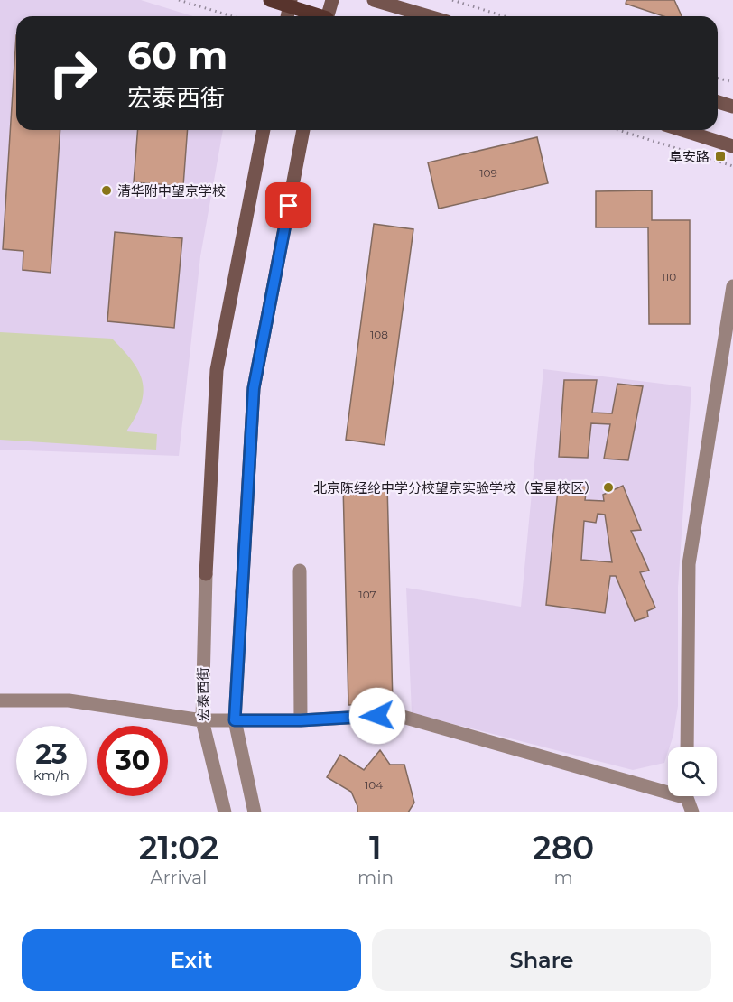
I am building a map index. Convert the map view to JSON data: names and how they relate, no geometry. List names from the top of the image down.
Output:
{
  "streets": {
    "street": ["宏泰西街"]
  },
  "places": {
    "transit": ["阜安路"],
    "other": ["清华附中望京学校", "北京陈经纶中学分校望京实验学校（宝星校区）"]
  },
  "house_numbers": [
    "109",
    "110",
    "108",
    "107",
    "104"
  ],
  "page": {
    "turn": ["60 m", "宏泰西街"],
    "speed": "23 km/h",
    "limit": "30",
    "eta": [
      "21:02",
      "Arrival",
      "1",
      "min",
      "280",
      "m"
    ],
    "buttons": ["Exit", "Share"]
  }
}
